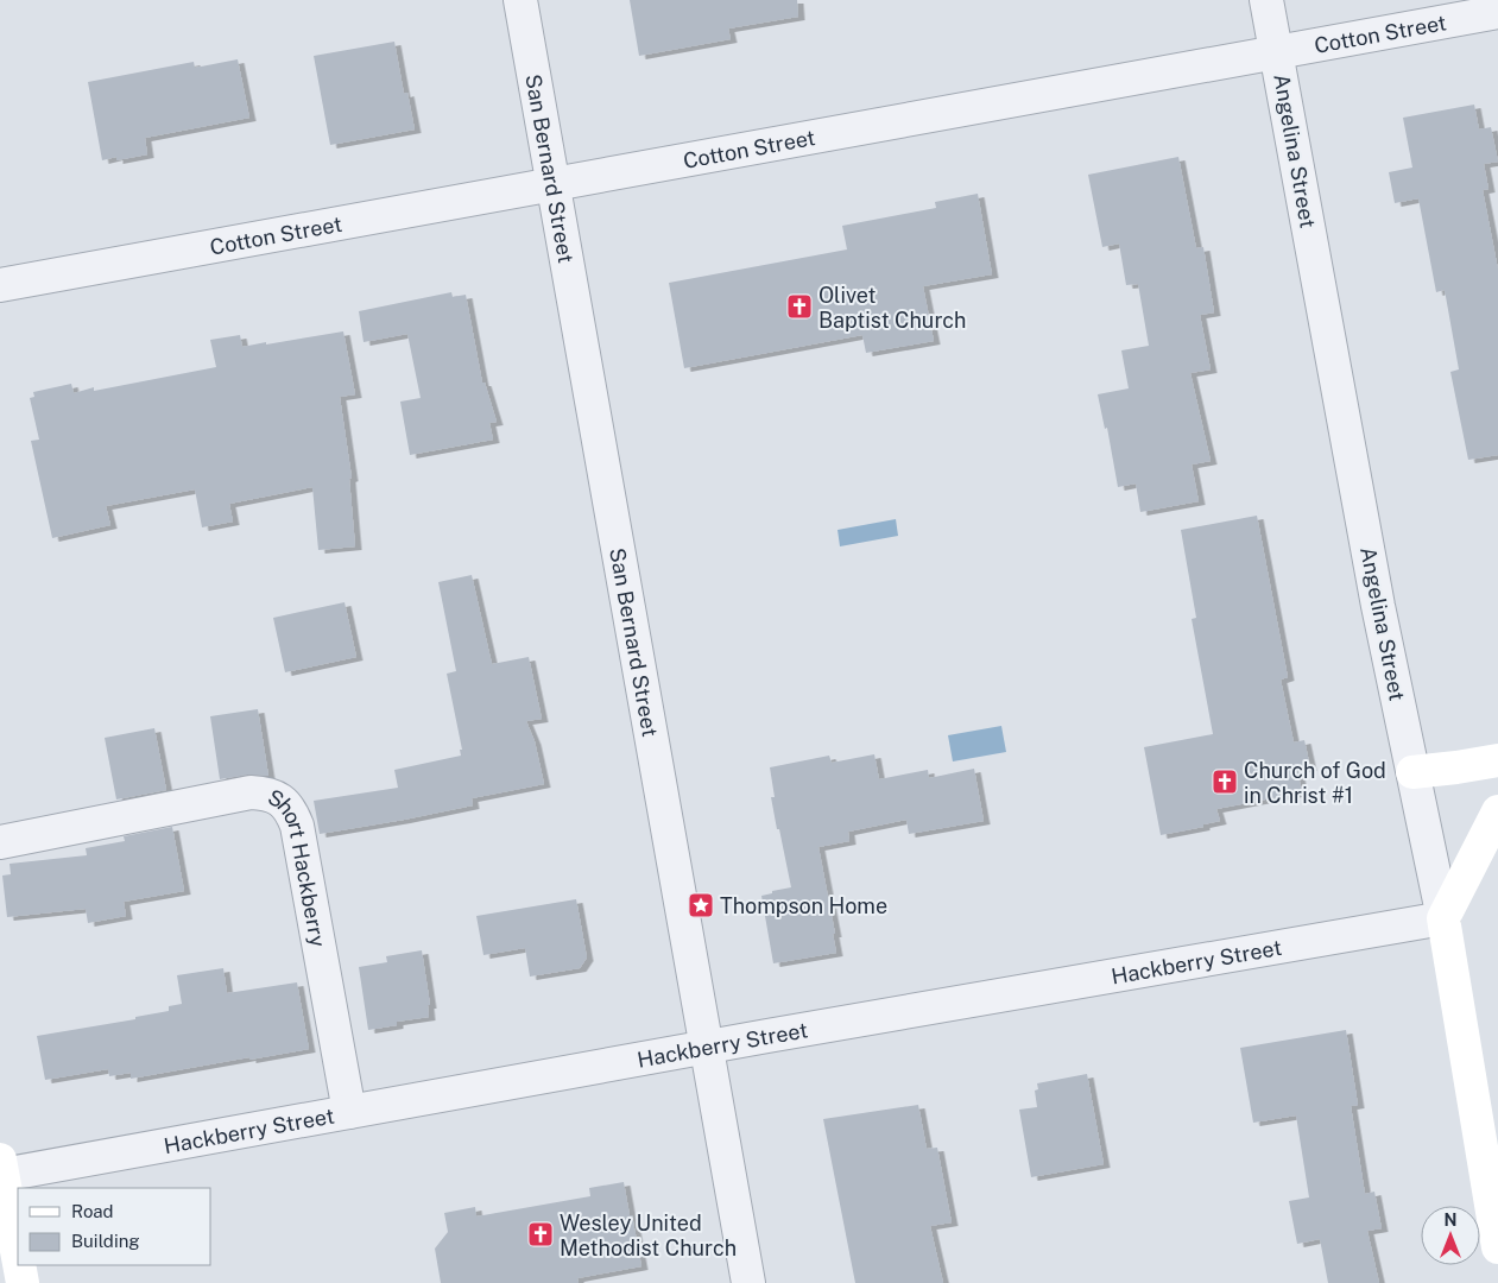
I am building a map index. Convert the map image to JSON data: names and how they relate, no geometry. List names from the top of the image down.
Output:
{
  "streets": {
    "street": [
      "Cotton Street",
      "Angelina Street",
      "San Bernard Street",
      "Short Hackberry",
      "Hackberry Street"
    ]
  },
  "crossings": [
    ["Cotton Street", "Angelina Street"],
    ["Cotton Street", "San Bernard Street"],
    ["Angelina Street", "Hackberry Street"],
    ["San Bernard Street", "Hackberry Street"],
    ["Short Hackberry", "Hackberry Street"]
  ],
  "places": {
    "church": ["Olivet Baptist Church", "Church of God in Christ #1", "Wesley United Methodist Church"],
    "place": ["Thompson Home"]
  },
  "legend": ["Road", "Building"],
  "north": "top"
}
